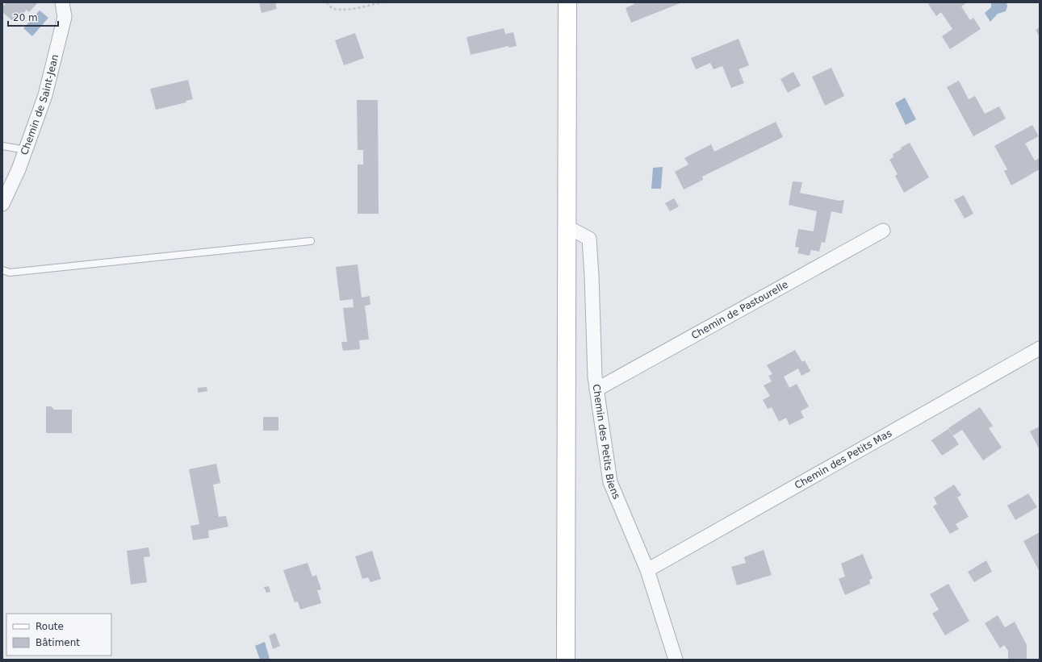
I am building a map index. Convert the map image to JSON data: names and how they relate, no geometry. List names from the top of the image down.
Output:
{
  "streets": {
    "street": [
      "Chemin de Saint-Jean",
      "Chemin de Pastourelle",
      "Chemin des Petits Biens",
      "Chemin des Petits Mas"
    ]
  },
  "crossings": [
    ["Chemin de Pastourelle", "Chemin des Petits Biens"],
    ["Chemin des Petits Biens", "Chemin des Petits Mas"]
  ],
  "legend": ["Route", "Bâtiment"],
  "scale_bar": "20 m"
}
